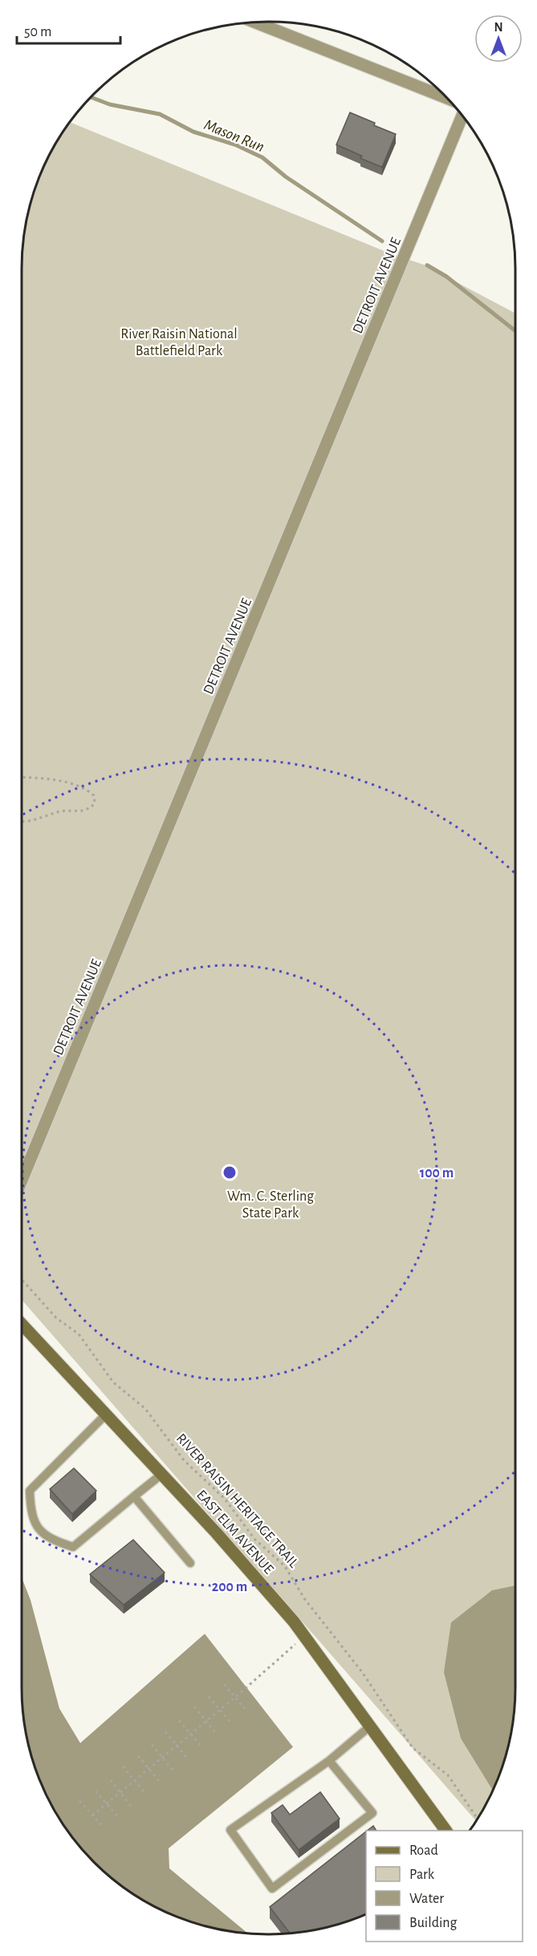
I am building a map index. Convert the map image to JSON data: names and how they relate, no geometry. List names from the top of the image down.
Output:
{
  "streets": {
    "main road": ["EAST ELM AVENUE"],
    "street": ["DETROIT AVENUE"],
    "path": ["RIVER RAISIN HERITAGE TRAIL"]
  },
  "water": ["Mason Run"],
  "parks": ["River Raisin National Battlefield Park", "Wm. C. Sterling State Park"],
  "legend": [
    "Road",
    "Park",
    "Water",
    "Building"
  ],
  "scale_bar": "50 m",
  "north": "top",
  "rings": ["100 m", "200 m"]
}
